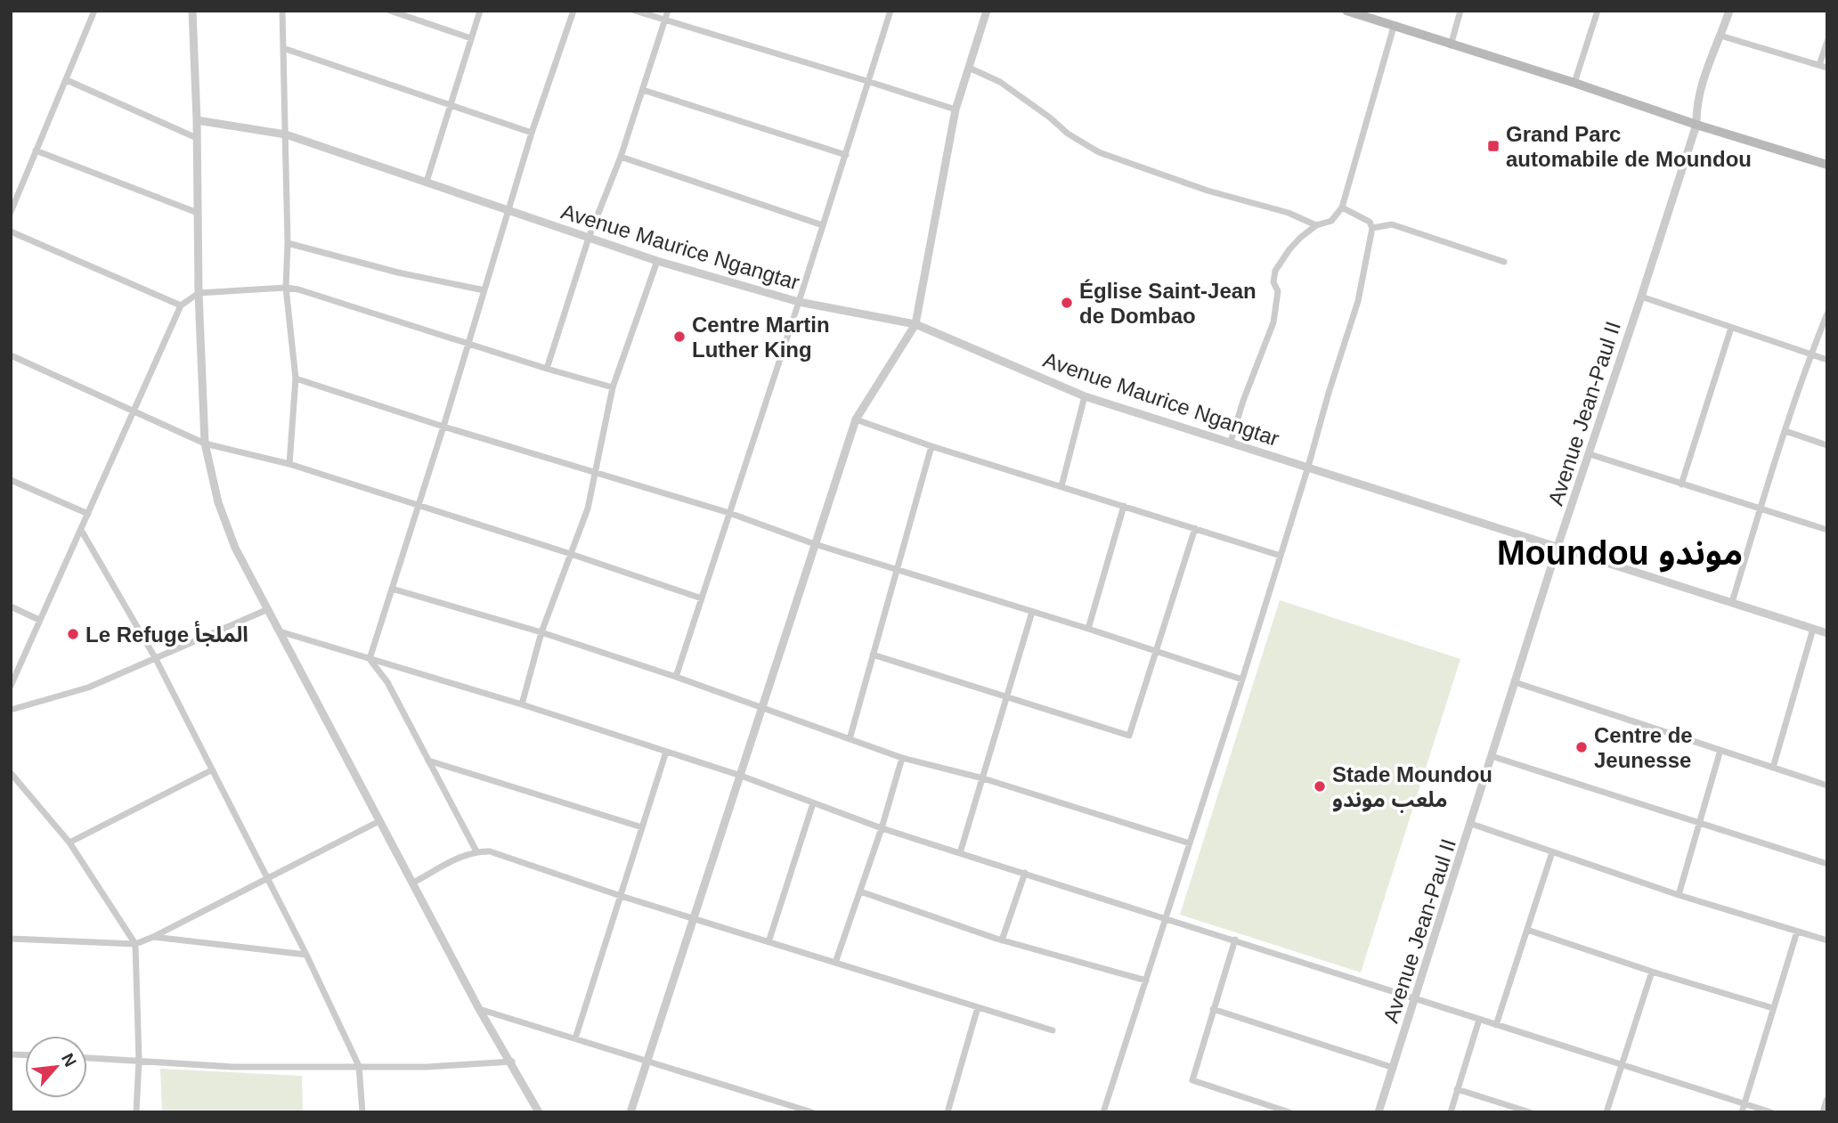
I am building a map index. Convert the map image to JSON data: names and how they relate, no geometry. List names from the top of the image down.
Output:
{
  "streets": {
    "street": ["Avenue Maurice Ngangtar", "Avenue Jean-Paul II"]
  },
  "crossings": [
    ["Avenue Maurice Ngangtar", "Avenue Jean-Paul II"]
  ],
  "districts": ["Moundou موندو"],
  "places": {
    "transit": ["Grand Parc automabile de Moundou"],
    "other": [
      "Église Saint-Jean de Dombao",
      "Centre Martin Luther King",
      "Le Refuge الملجأ",
      "Centre de Jeunesse",
      "Stade Moundou ملعب موندو"
    ]
  },
  "north": "top right"
}
